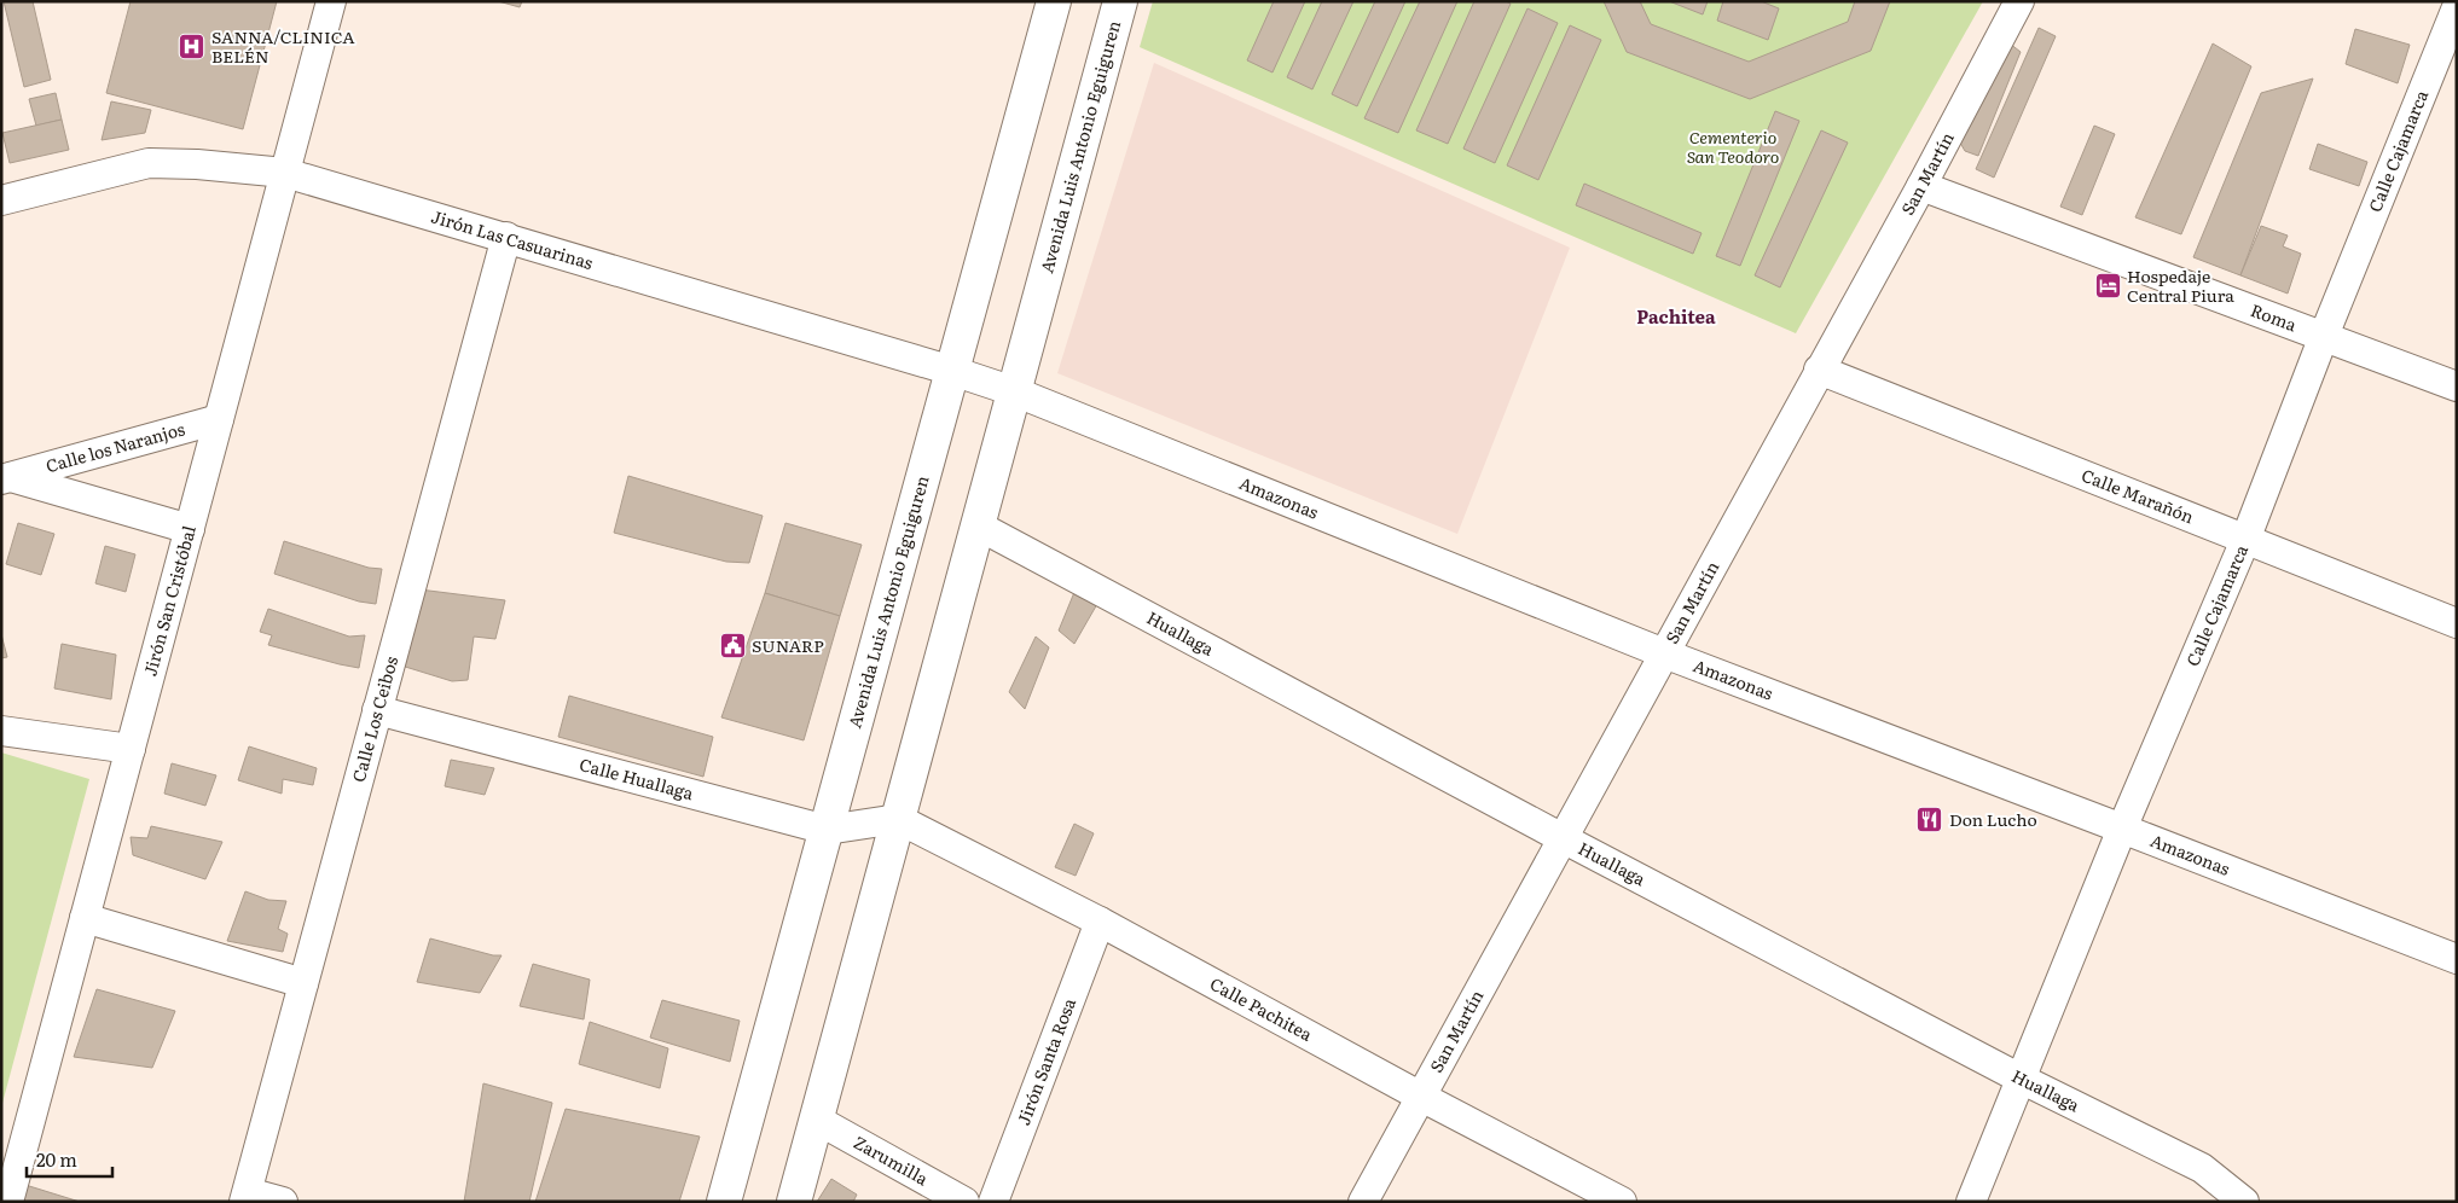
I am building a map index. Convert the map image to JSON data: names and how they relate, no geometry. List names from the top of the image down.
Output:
{
  "streets": {
    "main road": ["Avenida Luis Antonio Eguiguren"],
    "street": [
      "Calle Cajamarca",
      "San Martín",
      "Jirón Las Casuarinas",
      "Roma",
      "Calle los Naranjos",
      "Calle Marañón",
      "Amazonas",
      "Jirón San Cristóbal",
      "Huallaga",
      "Calle Los Ceibos",
      "Calle Huallaga",
      "Calle Pachitea",
      "Jirón Santa Rosa",
      "Zarumilla"
    ]
  },
  "crossings": [
    ["Avenida Luis Antonio Eguiguren", "Jirón Las Casuarinas"],
    ["Avenida Luis Antonio Eguiguren", "Amazonas"],
    ["Avenida Luis Antonio Eguiguren", "Huallaga"],
    ["Avenida Luis Antonio Eguiguren", "Calle Huallaga"],
    ["Avenida Luis Antonio Eguiguren", "Calle Pachitea"],
    ["Avenida Luis Antonio Eguiguren", "Zarumilla"],
    ["Calle Cajamarca", "Roma"],
    ["Calle Cajamarca", "Calle Marañón"],
    ["Calle Cajamarca", "Amazonas"],
    ["Calle Cajamarca", "Huallaga"],
    ["San Martín", "Roma"],
    ["San Martín", "Calle Marañón"],
    ["San Martín", "Amazonas"],
    ["San Martín", "Huallaga"],
    ["San Martín", "Calle Pachitea"],
    ["Jirón Las Casuarinas", "Amazonas"],
    ["Jirón Las Casuarinas", "Jirón San Cristóbal"],
    ["Jirón Las Casuarinas", "Calle Los Ceibos"],
    ["Calle los Naranjos", "Jirón San Cristóbal"],
    ["Calle Los Ceibos", "Calle Huallaga"],
    ["Calle Huallaga", "Calle Pachitea"],
    ["Calle Pachitea", "Jirón Santa Rosa"]
  ],
  "districts": ["Pachitea"],
  "parks": ["Cementerio San Teodoro"],
  "places": {
    "hospital": ["SANNA/CLINICA BELÉN"],
    "hotel": ["Hospedaje Central Piura"],
    "public building": ["SUNARP"],
    "restaurant": ["Don Lucho"]
  },
  "scale_bar": "20 m"
}
